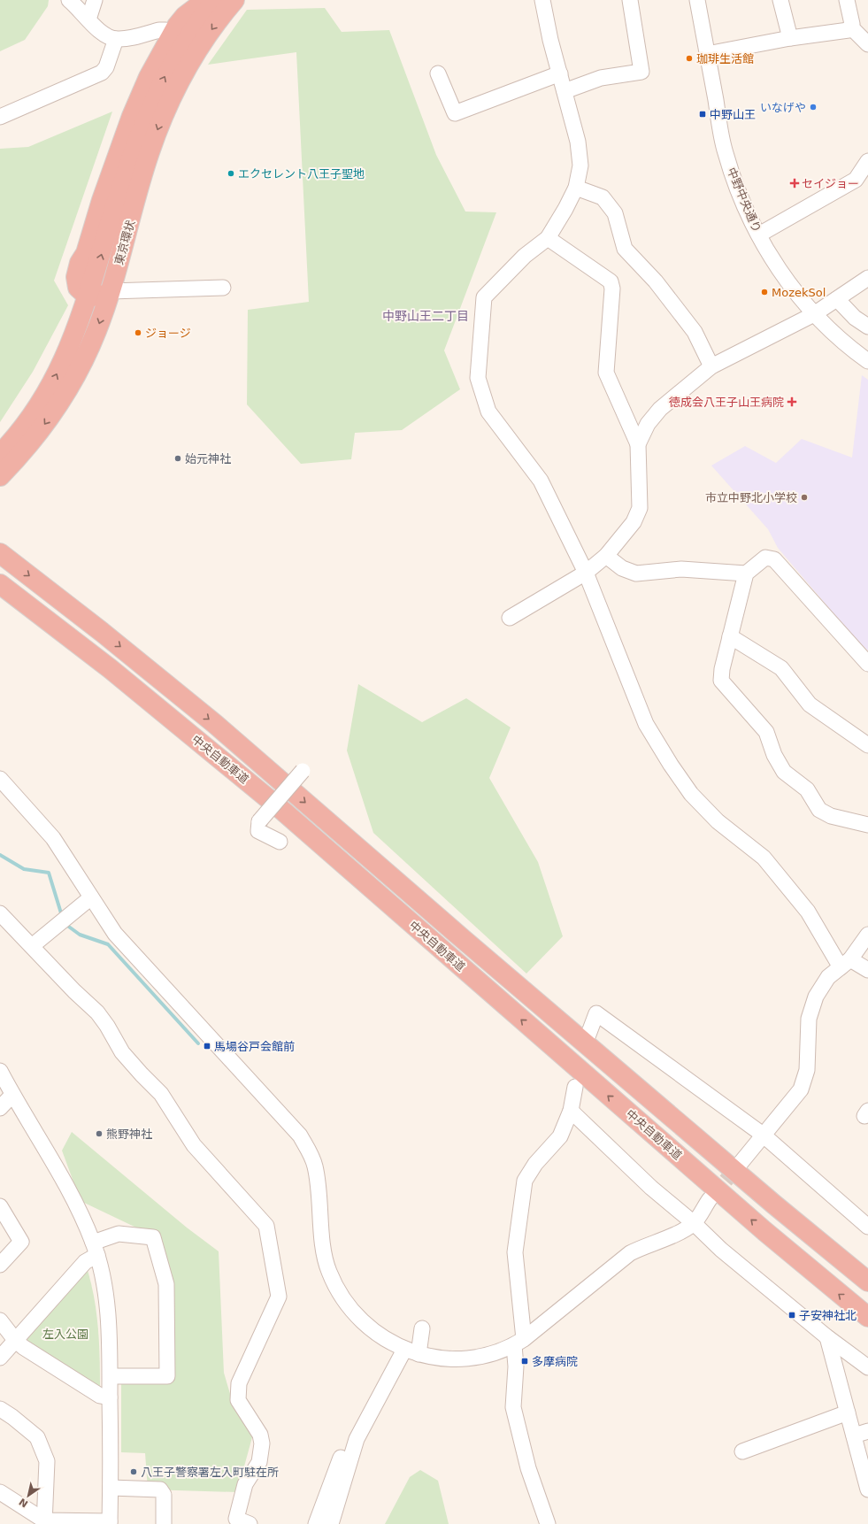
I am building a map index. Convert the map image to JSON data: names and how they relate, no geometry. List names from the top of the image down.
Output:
{
  "streets": {
    "highway": ["東京環状", "中央自動車道"],
    "street": ["中野中央通り"]
  },
  "districts": ["中野山王二丁目"],
  "parks": ["左入公園"],
  "places": {
    "other": [
      "珈琲生活館",
      "いなげや",
      "エクセレント八王子聖地",
      "MozekSol",
      "ジョージ",
      "始元神社",
      "市立中野北小学校",
      "熊野神社",
      "八王子警察署左入町駐在所"
    ],
    "transit": [
      "中野山王",
      "馬場谷戸会館前",
      "子安神社北",
      "多摩病院"
    ],
    "health": ["セイジョー", "徳成会八王子山王病院"]
  },
  "north": "bottom left"
}
